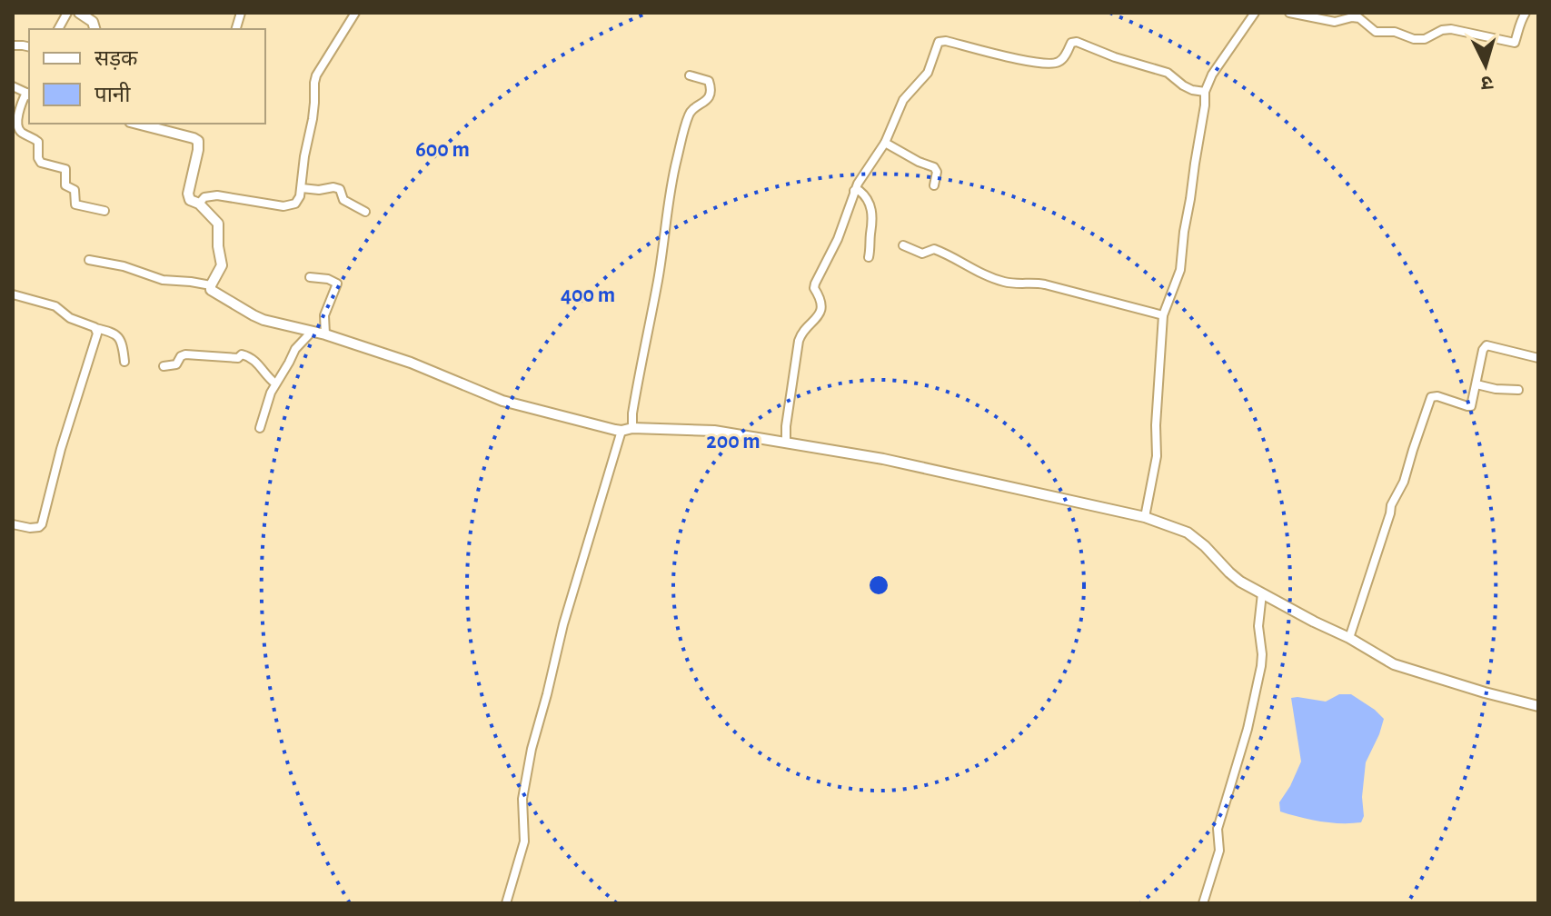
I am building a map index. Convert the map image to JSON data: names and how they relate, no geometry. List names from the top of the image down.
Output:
{
  "legend": ["सड़क", "पानी"],
  "north": "bottom",
  "rings": ["600 m", "400 m", "200 m"]
}
